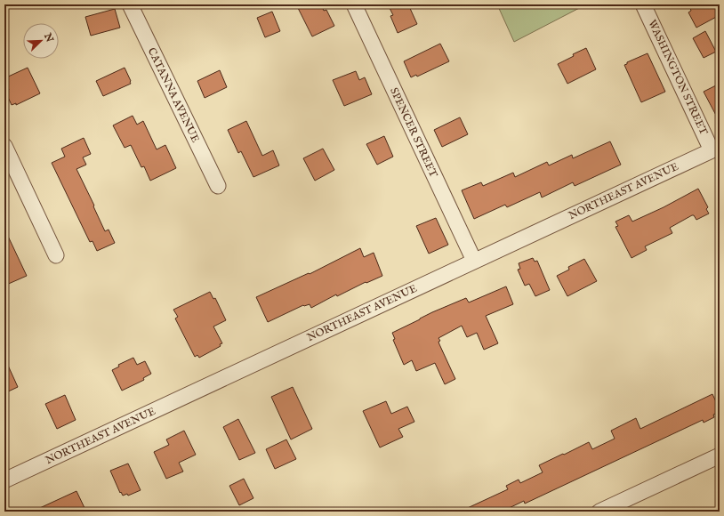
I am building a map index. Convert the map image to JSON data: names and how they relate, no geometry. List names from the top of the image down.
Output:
{
  "streets": {
    "street": [
      "WASHINGTON STREET",
      "CATANNA AVENUE",
      "SPENCER STREET",
      "NORTHEAST AVENUE"
    ]
  },
  "crossings": [
    ["WASHINGTON STREET", "NORTHEAST AVENUE"],
    ["SPENCER STREET", "NORTHEAST AVENUE"]
  ],
  "north": "top right"
}
